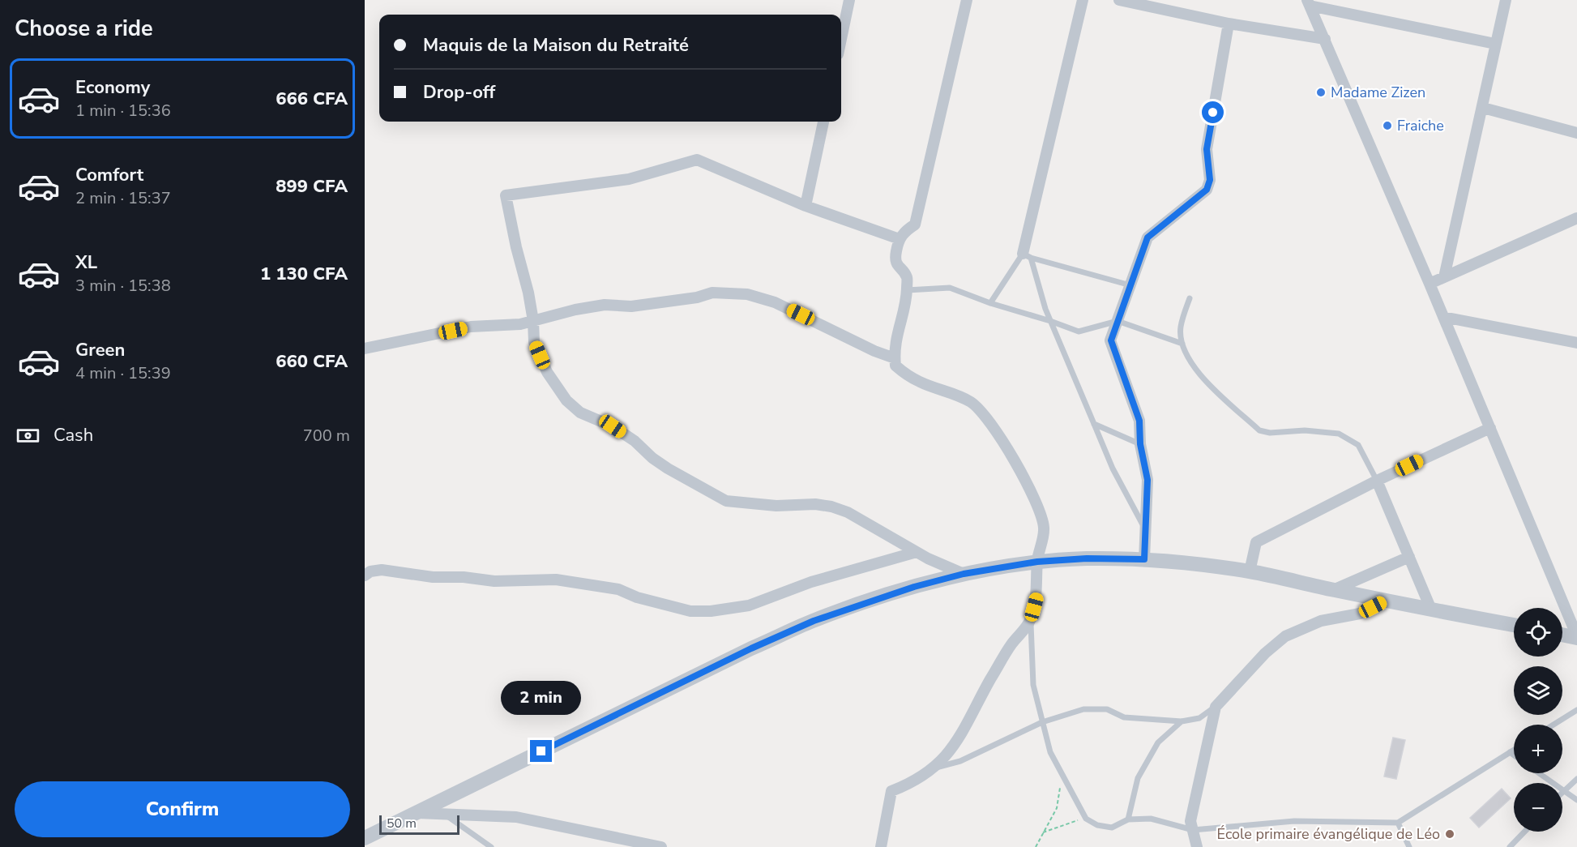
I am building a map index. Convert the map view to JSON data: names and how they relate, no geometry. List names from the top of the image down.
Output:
{
  "places": ["Madame Zizen", "Fraiche", "École primaire évangélique de Léo"],
  "scale_bar": "50 m",
  "page": {
    "heading": "Choose a ride",
    "banner": ["Maquis de la Maison du Retraité", "Drop-off"],
    "list": [
      {
        "name": "Economy",
        "note": "1 min · 15:36",
        "value": "666 CFA"
      },
      {
        "name": "Comfort",
        "note": "2 min · 15:37",
        "value": "899 CFA"
      },
      {
        "name": "XL",
        "note": "3 min · 15:38",
        "value": "1 130 CFA"
      },
      {
        "name": "Green",
        "note": "4 min · 15:39",
        "value": "660 CFA"
      }
    ],
    "pay": ["Cash", "700 m"],
    "map_buttons": ["+", "−"],
    "bubble": "2 min",
    "buttons": "Confirm",
    "scale": "50 m"
  }
}
